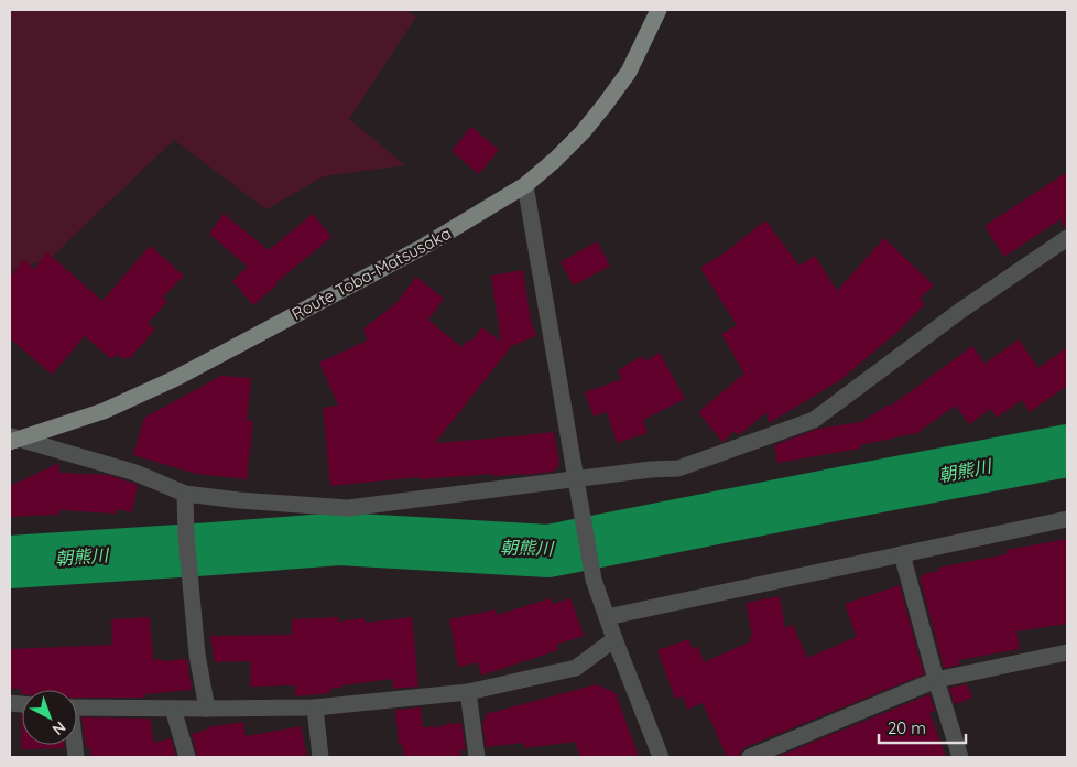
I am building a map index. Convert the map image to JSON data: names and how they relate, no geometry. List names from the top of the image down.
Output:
{
  "streets": {
    "main road": ["Route Toba-Matsusaka"]
  },
  "water": ["朝熊川"],
  "scale_bar": "20 m",
  "north": "bottom right"
}
